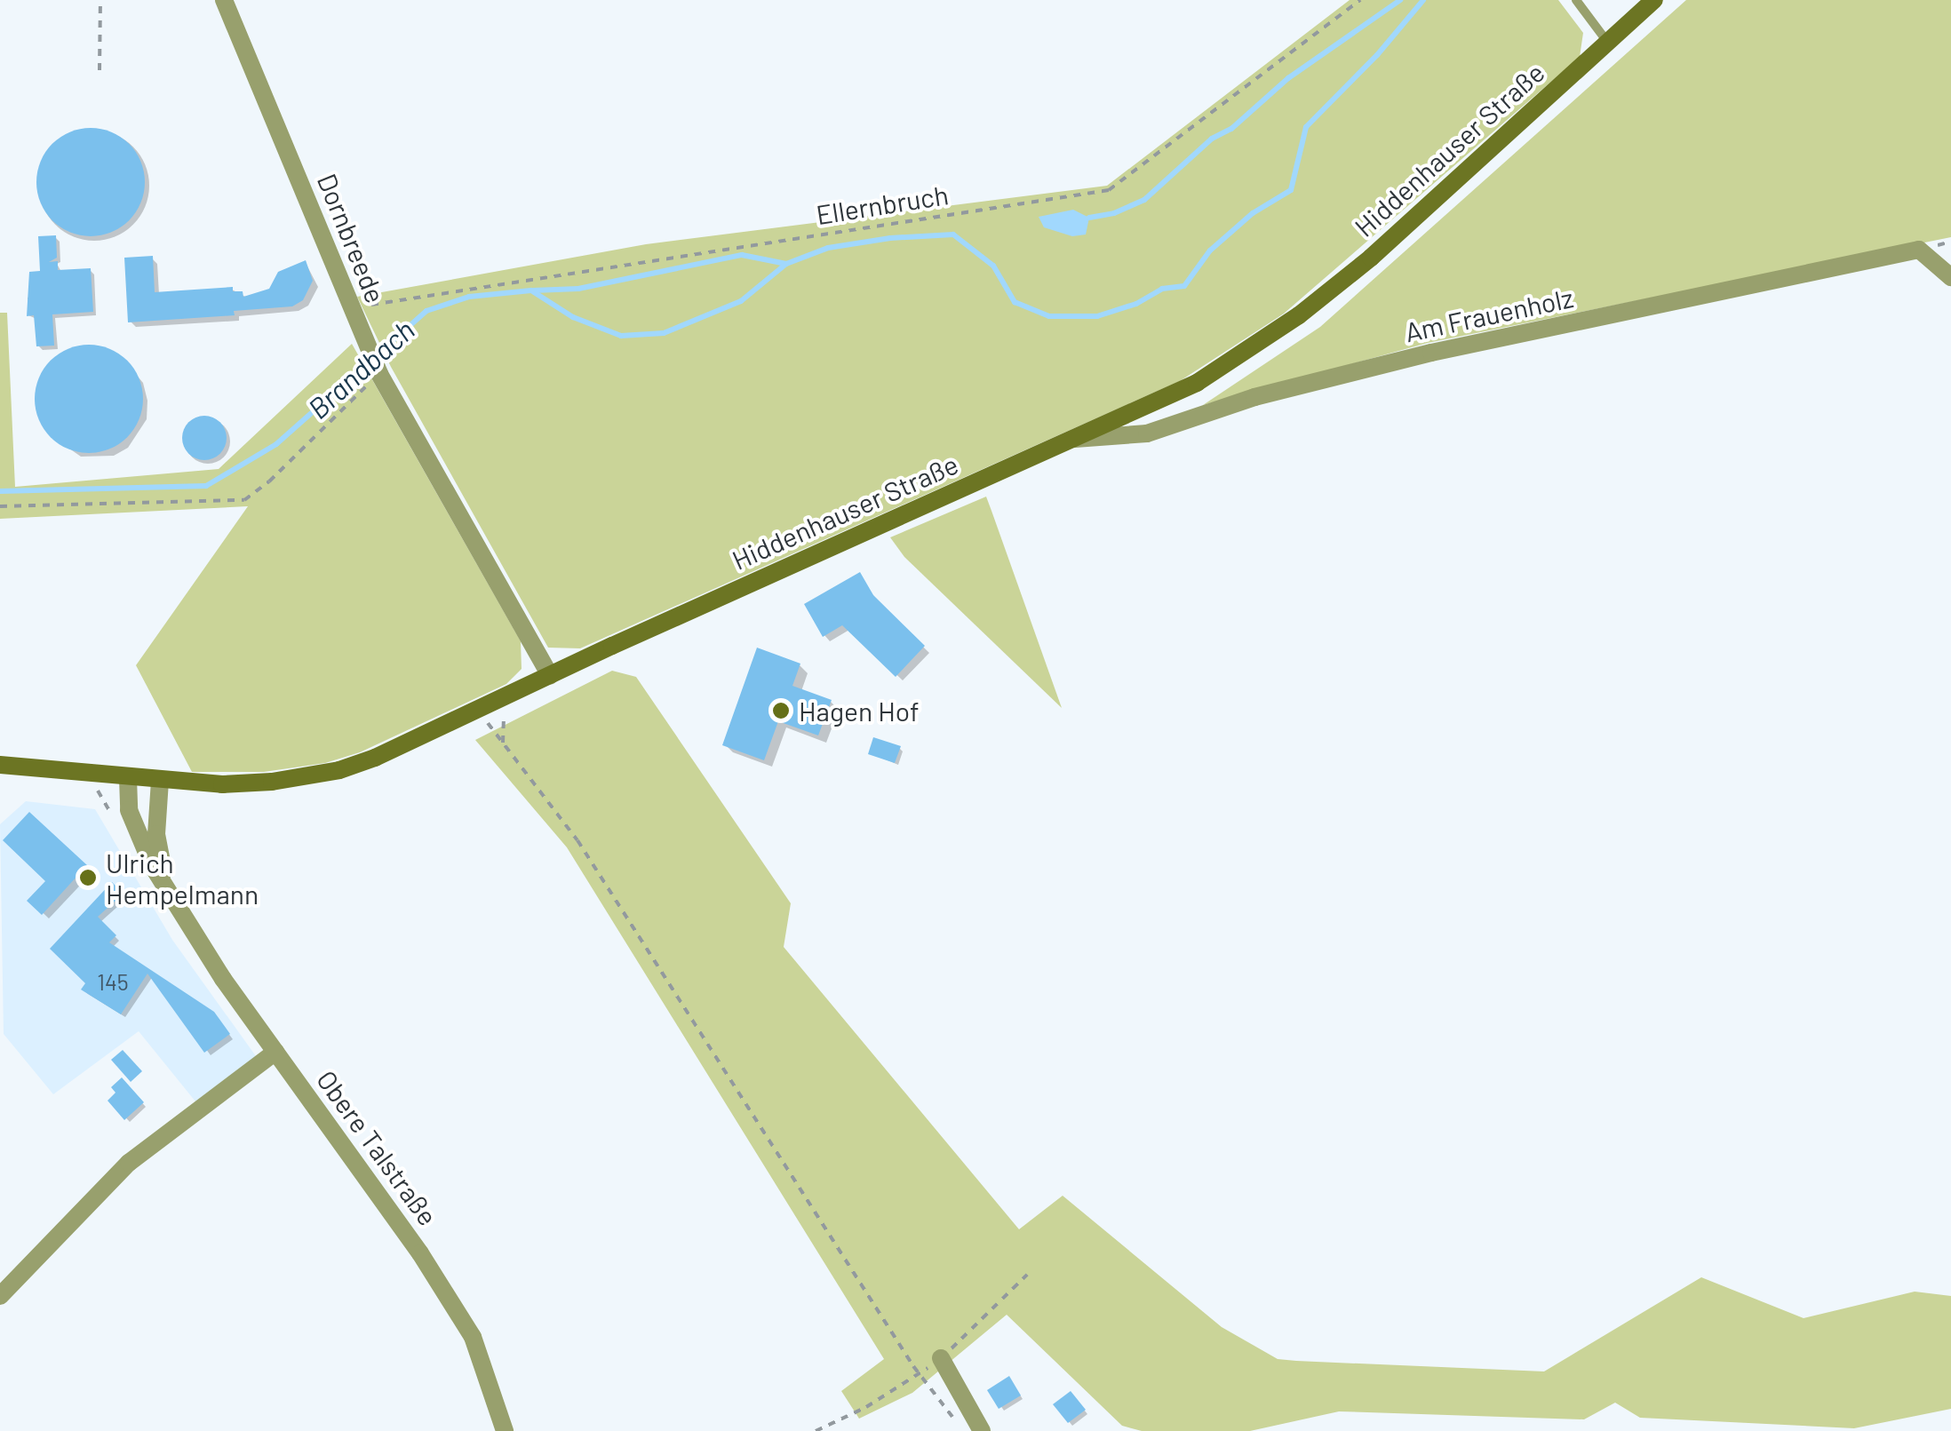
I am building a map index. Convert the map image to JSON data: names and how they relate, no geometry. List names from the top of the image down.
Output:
{
  "streets": {
    "main road": ["Hiddenhauser Straße"],
    "street": ["Dornbreede", "Am Frauenholz", "Obere Talstraße"],
    "path": ["Ellernbruch"]
  },
  "crossings": [
    ["Hiddenhauser Straße", "Dornbreede"],
    ["Hiddenhauser Straße", "Am Frauenholz"],
    ["Hiddenhauser Straße", "Obere Talstraße"],
    ["Ellernbruch", "Dornbreede"]
  ],
  "water": ["Brandbach"],
  "places": ["Hagen Hof", "Ulrich Hempelmann"],
  "house_numbers": ["145"]
}
